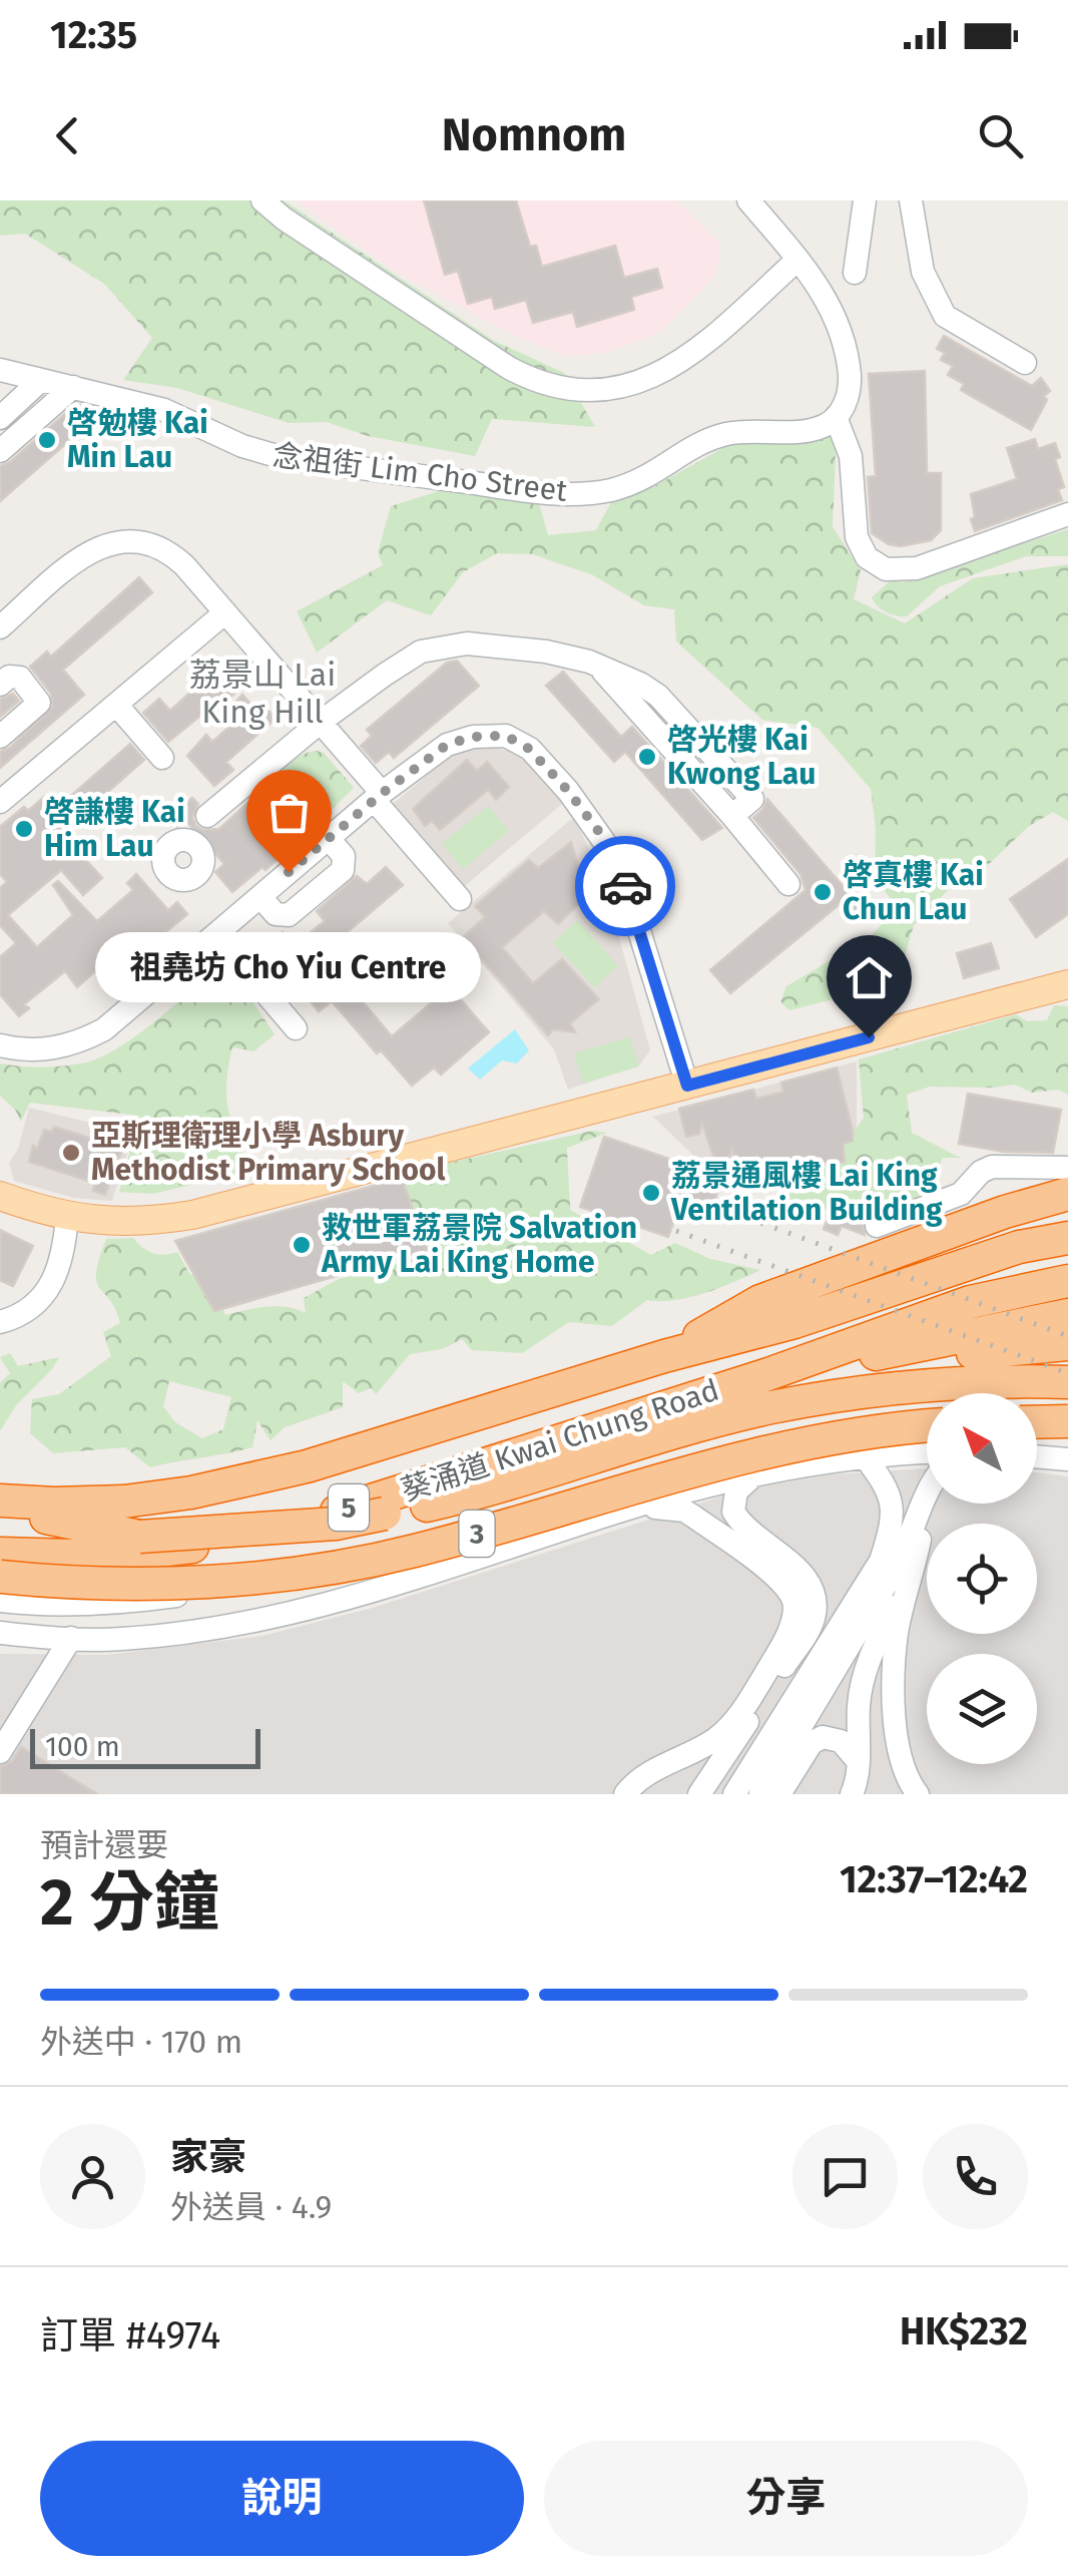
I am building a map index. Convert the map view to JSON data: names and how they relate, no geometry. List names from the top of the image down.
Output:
{
  "streets": {
    "highway": ["葵涌道 Kwai Chung Road", "5", "3"],
    "street": ["念祖街 Lim Cho Street"]
  },
  "districts": ["荔景山 Lai King Hill"],
  "places": [
    "啓勉樓 Kai Min Lau",
    "啓光樓 Kai Kwong Lau",
    "啓謙樓 Kai Him Lau",
    "祖堯坊 Cho Yiu Centre",
    "啓真樓 Kai Chun Lau",
    "亞斯理衛理小學 Asbury Methodist Primary School",
    "荔景通風樓 Lai King Ventilation Building",
    "救世軍荔景院 Salvation Army Lai King Home"
  ],
  "scale_bar": "100 m",
  "north": "top left",
  "page": {
    "status": "12:35",
    "header": "Nomnom",
    "bubble": "祖堯坊 Cho Yiu Centre",
    "scale": "100 m",
    "heading": ["2 分鐘", "預計還要", "12:37–12:42"],
    "panel": [
      "家豪",
      "外送員 · 4.9",
      "訂單 #4974",
      "HK$232"
    ],
    "bar": "外送中 · 170 m",
    "buttons": ["說明", "分享"]
  }
}
